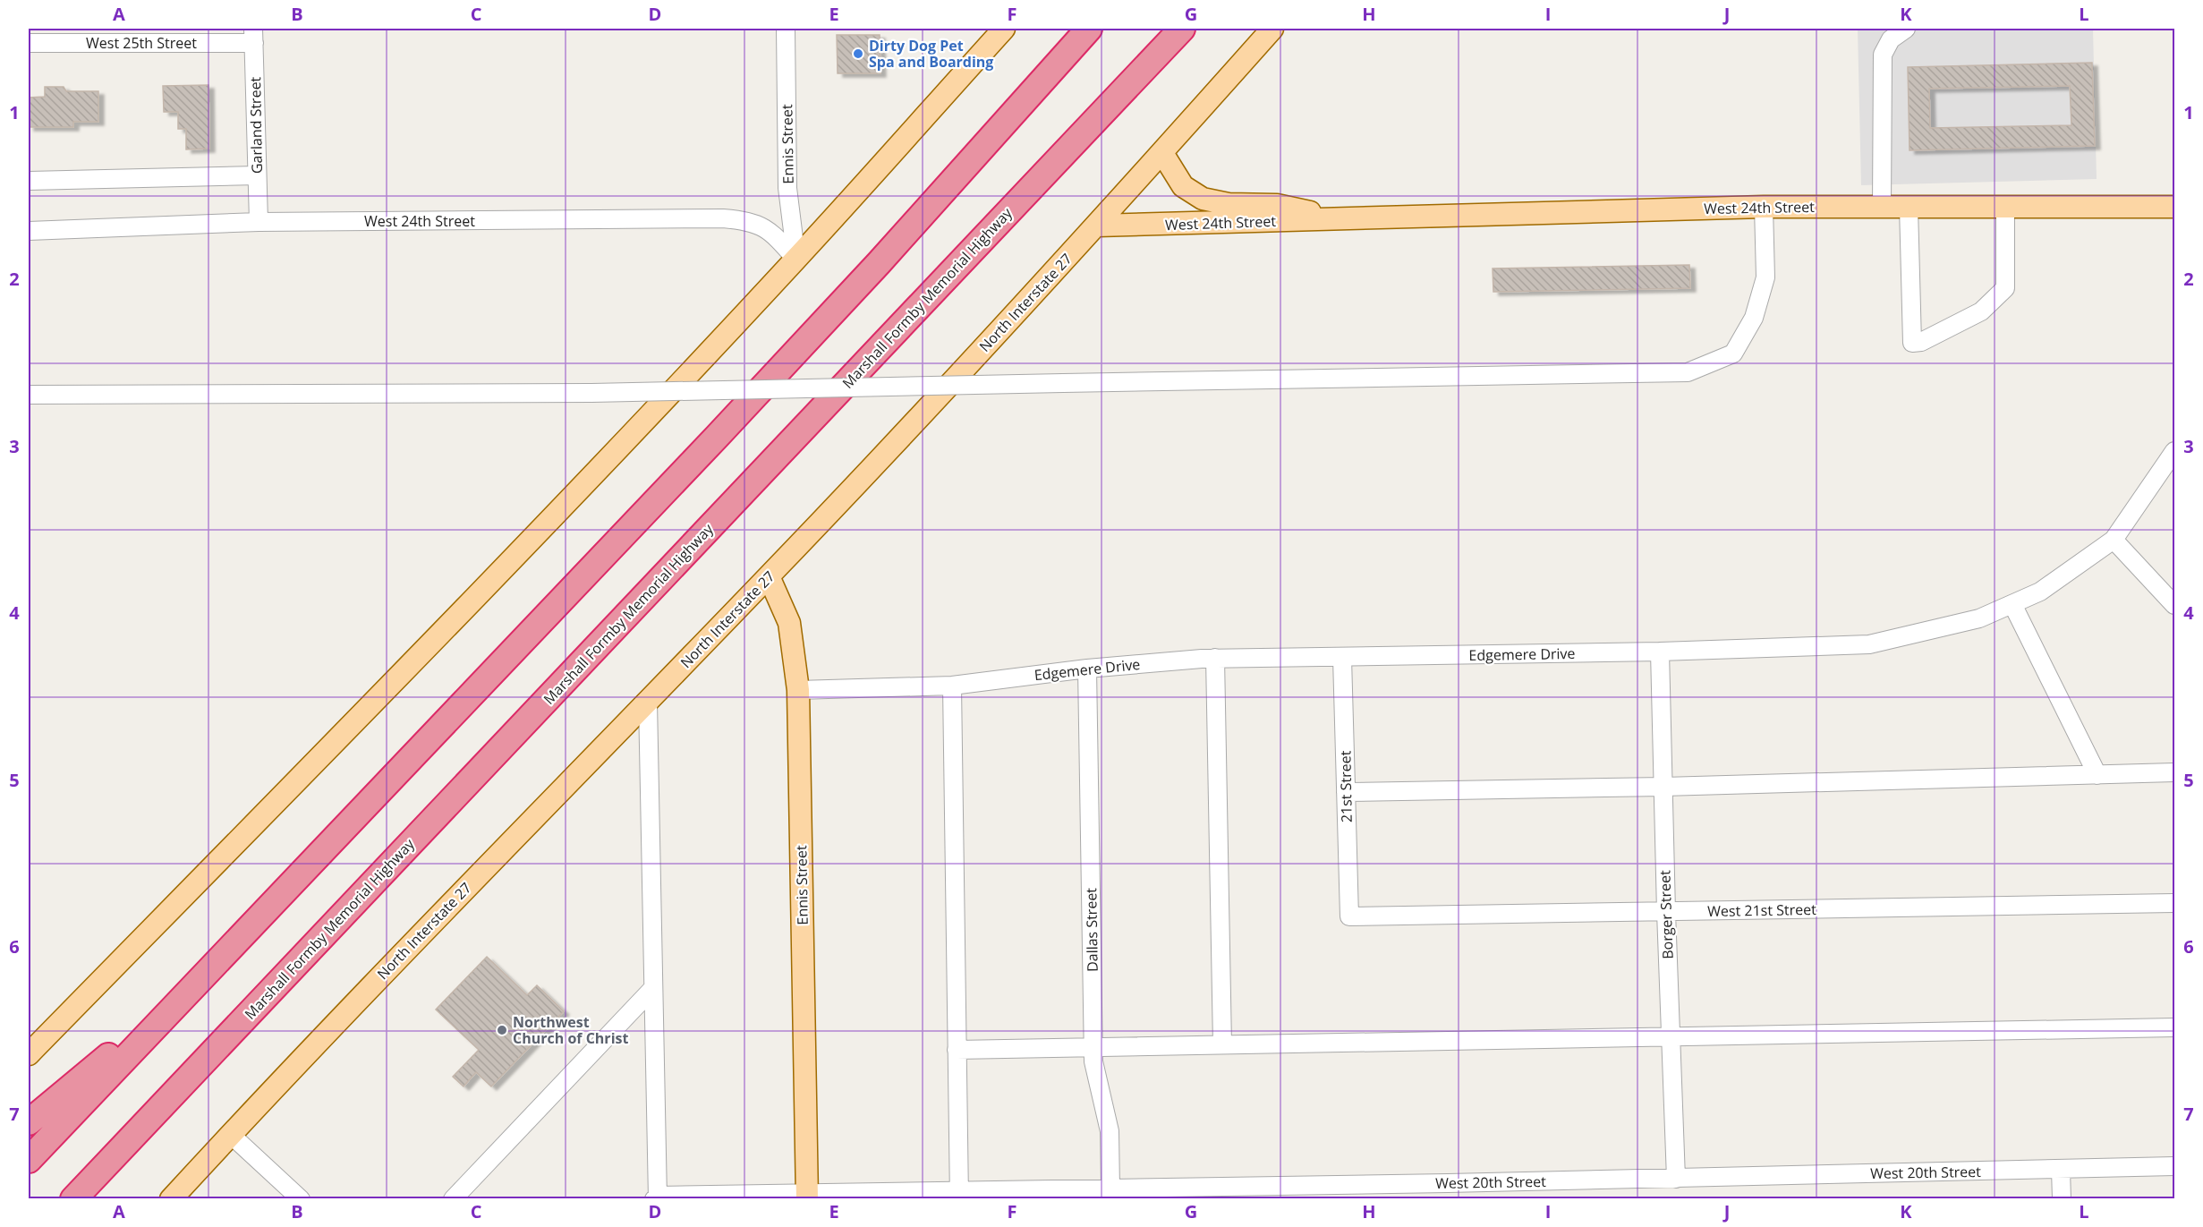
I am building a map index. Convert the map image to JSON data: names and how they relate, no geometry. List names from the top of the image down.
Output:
{
  "streets": {
    "highway": ["Marshall Formby Memorial Highway"],
    "main road": ["Ennis Street", "West 24th Street", "North Interstate 27"],
    "street": [
      "West 25th Street",
      "Garland Street",
      "Edgemere Drive",
      "21st Street",
      "West 21st Street",
      "Borger Street",
      "Dallas Street",
      "West 20th Street"
    ]
  },
  "crossings": [
    ["West 25th Street", "Garland Street"],
    ["Garland Street", "West 24th Street"],
    ["Ennis Street", "West 24th Street"],
    ["Ennis Street", "North Interstate 27"],
    ["Ennis Street", "Edgemere Drive"],
    ["Ennis Street", "West 20th Street"],
    ["West 24th Street", "North Interstate 27"],
    ["Edgemere Drive", "21st Street"],
    ["Edgemere Drive", "Borger Street"],
    ["Edgemere Drive", "Dallas Street"],
    ["21st Street", "West 21st Street"],
    ["West 21st Street", "Borger Street"],
    ["Borger Street", "West 20th Street"],
    ["Dallas Street", "West 20th Street"]
  ],
  "places": ["Dirty Dog Pet Spa and Boarding", "Northwest Church of Christ"],
  "grid": {
    "columns": [
      "A",
      "B",
      "C",
      "D",
      "E",
      "F",
      "G",
      "H",
      "I",
      "J",
      "K",
      "L"
    ],
    "rows": [
      "1",
      "2",
      "3",
      "4",
      "5",
      "6",
      "7"
    ]
  }
}
